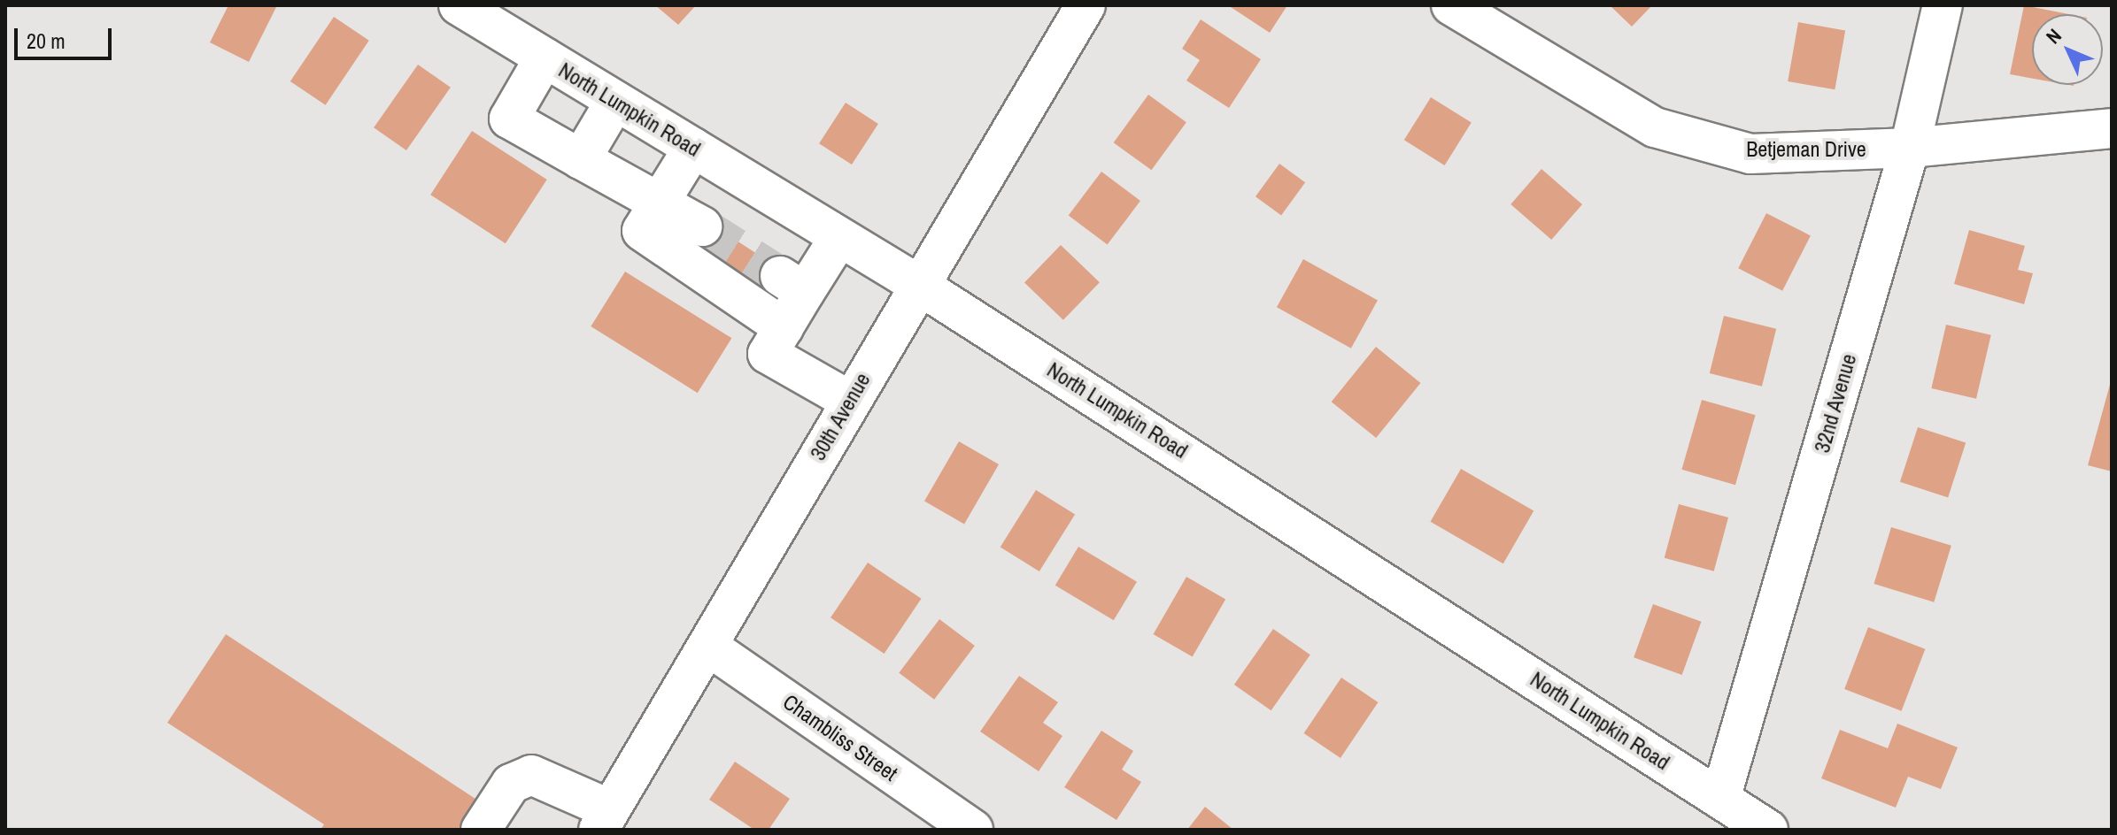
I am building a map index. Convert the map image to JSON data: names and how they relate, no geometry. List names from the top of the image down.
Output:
{
  "streets": {
    "street": [
      "North Lumpkin Road",
      "Betjeman Drive",
      "32nd Avenue",
      "30th Avenue",
      "Chambliss Street"
    ]
  },
  "crossings": [
    ["North Lumpkin Road", "32nd Avenue"],
    ["North Lumpkin Road", "30th Avenue"],
    ["Betjeman Drive", "32nd Avenue"],
    ["30th Avenue", "Chambliss Street"]
  ],
  "scale_bar": "20 m",
  "north": "top left"
}
